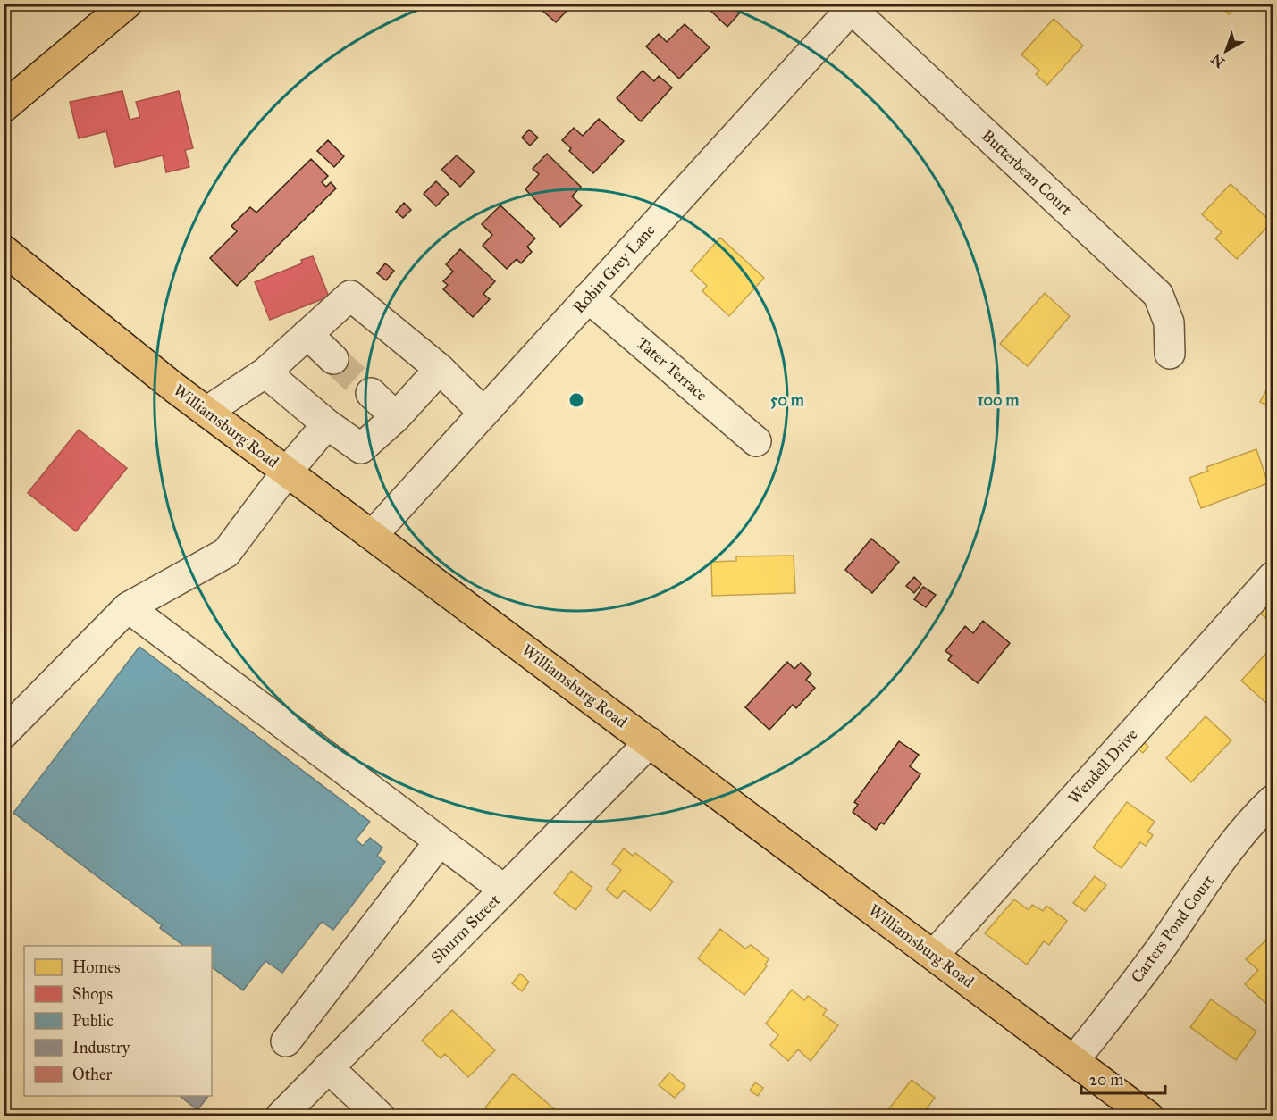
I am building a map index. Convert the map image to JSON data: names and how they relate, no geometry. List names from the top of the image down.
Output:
{
  "streets": {
    "main road": ["Williamsburg Road"],
    "street": [
      "Butterbean Court",
      "Robin Grey Lane",
      "Tater Terrace",
      "Wendell Drive",
      "Shurm Street",
      "Carters Pond Court"
    ]
  },
  "crossings": [
    ["Butterbean Court", "Robin Grey Lane"],
    ["Robin Grey Lane", "Tater Terrace"],
    ["Robin Grey Lane", "Williamsburg Road"],
    ["Williamsburg Road", "Wendell Drive"],
    ["Williamsburg Road", "Shurm Street"],
    ["Williamsburg Road", "Carters Pond Court"]
  ],
  "legend": [
    "Homes",
    "Shops",
    "Public",
    "Industry",
    "Other"
  ],
  "scale_bar": "20 m",
  "north": "bottom left",
  "rings": ["50 m", "100 m"]
}
